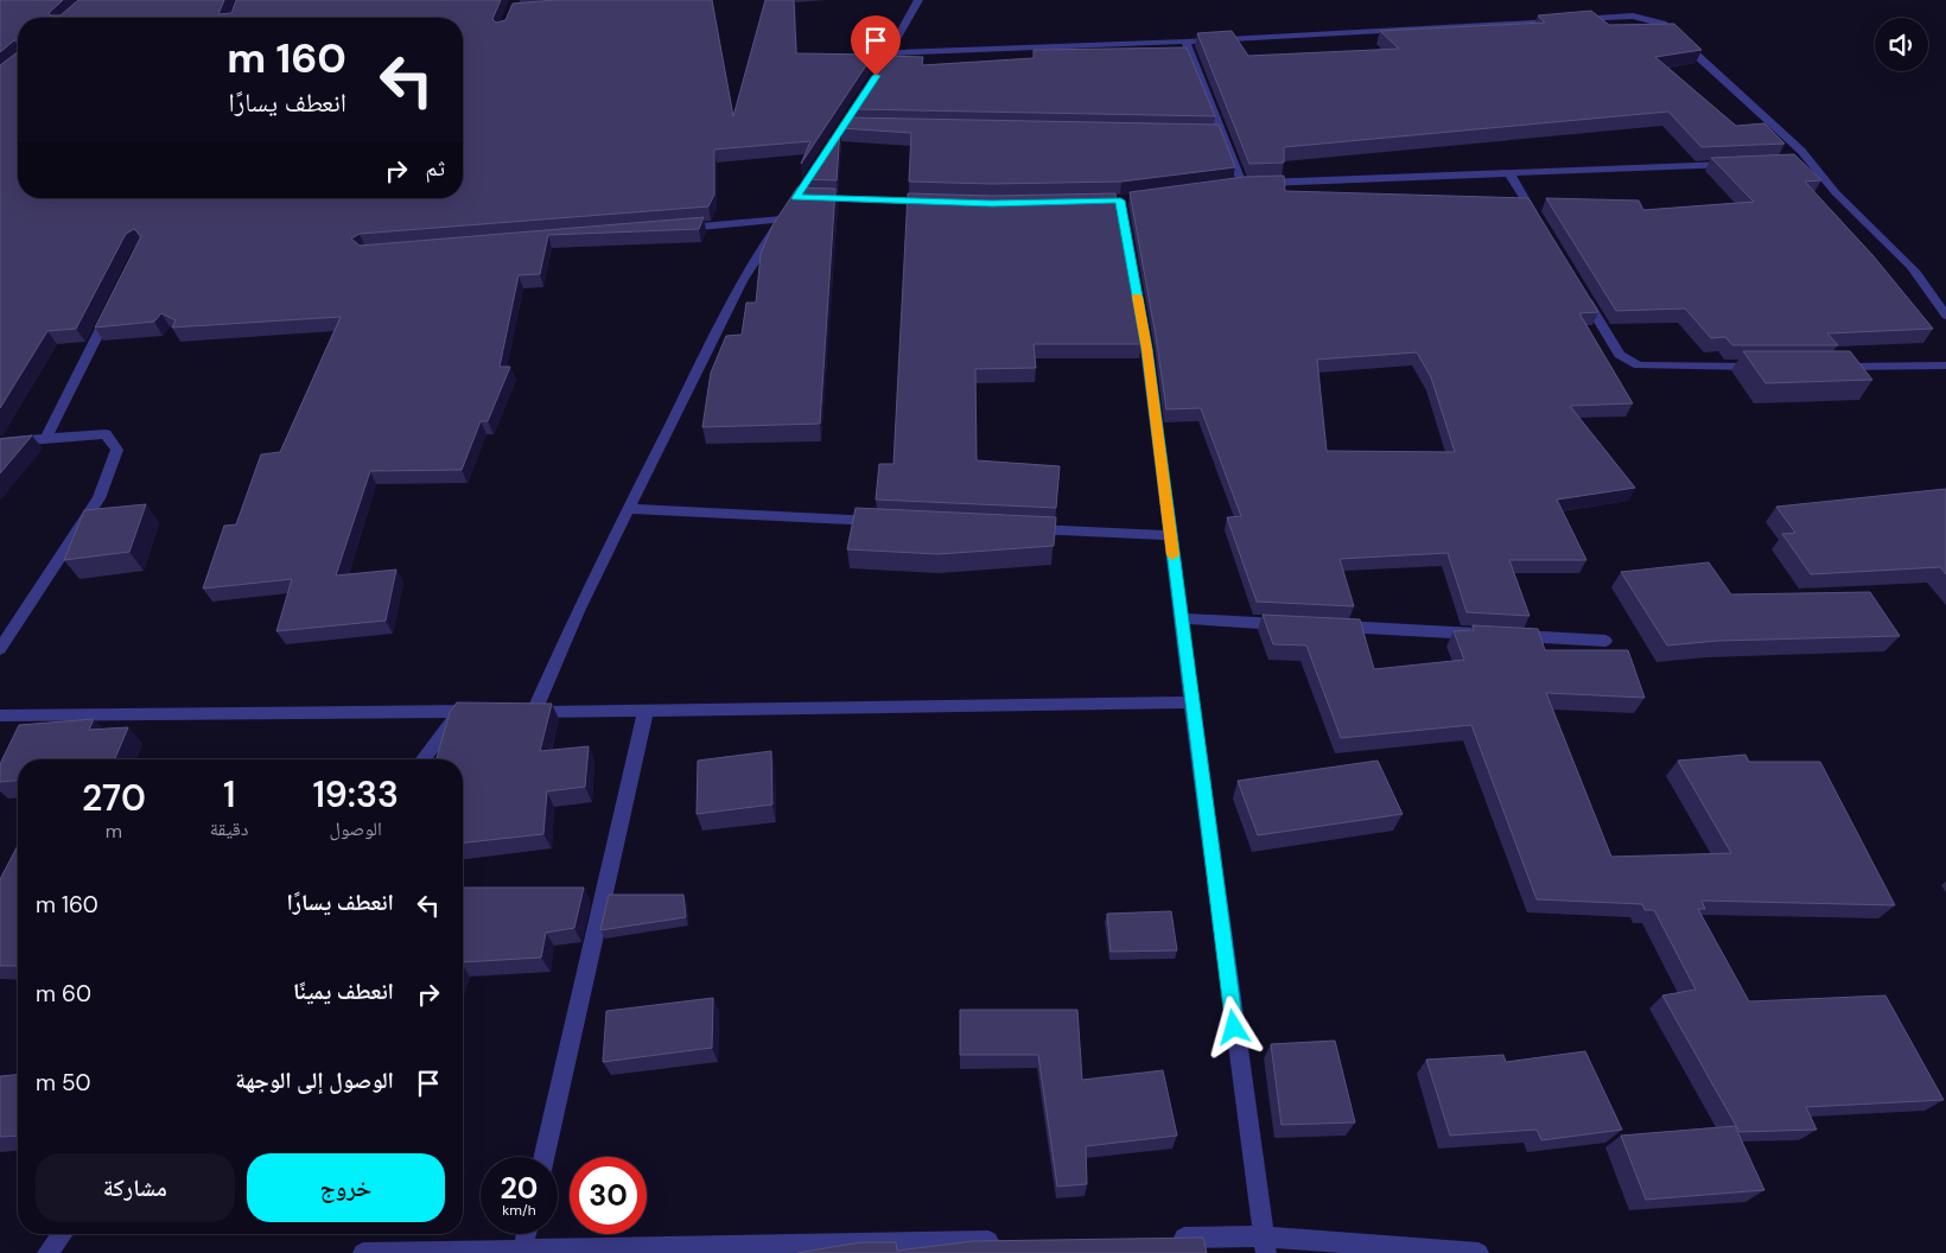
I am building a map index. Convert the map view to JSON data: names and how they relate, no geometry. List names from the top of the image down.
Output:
{
  "page": {
    "turn": ["160 m", "انعطف يسارًا"],
    "then": "ثم",
    "eta": [
      "19:33",
      "الوصول",
      "1",
      "دقيقة",
      "270",
      "m"
    ],
    "list": [
      {
        "name": "انعطف يسارًا",
        "value": "160 m"
      },
      {
        "name": "انعطف يمينًا",
        "value": "60 m"
      },
      {
        "name": "الوصول إلى الوجهة",
        "value": "50 m"
      }
    ],
    "buttons": ["خروج", "مشاركة"],
    "speed": "20 km/h",
    "limit": "30"
  }
}
